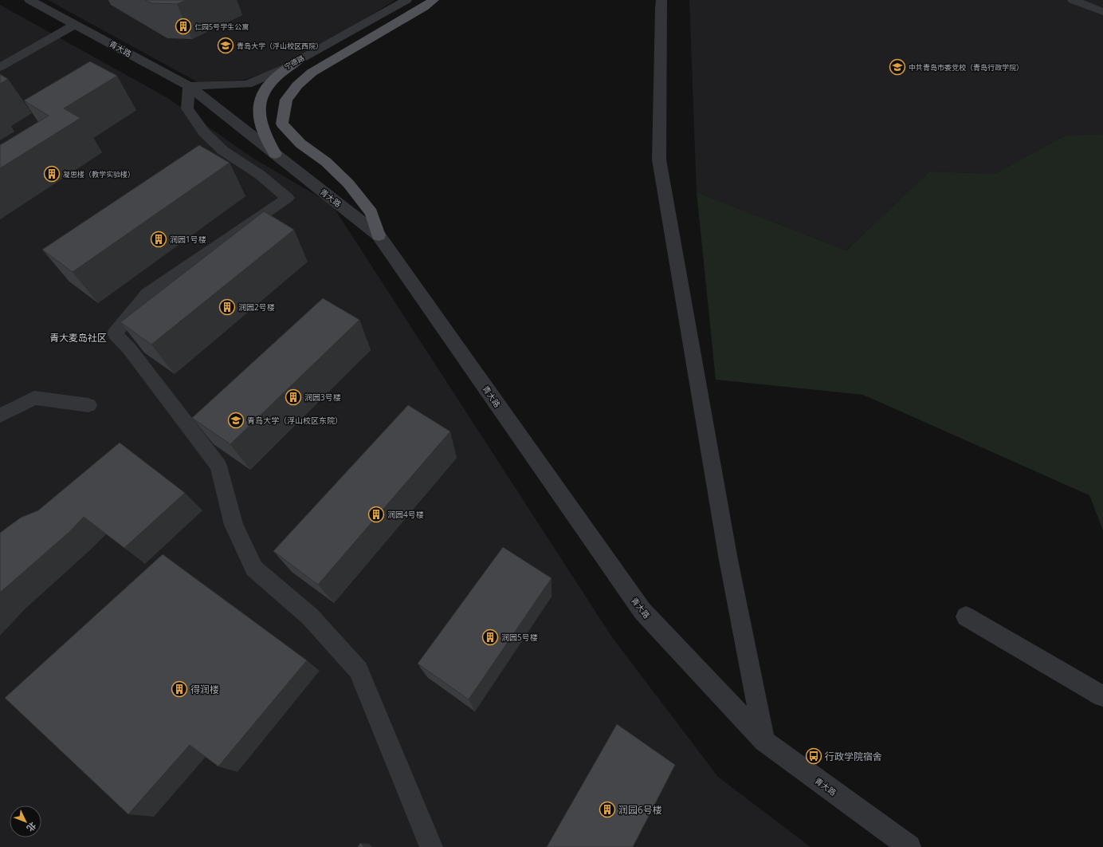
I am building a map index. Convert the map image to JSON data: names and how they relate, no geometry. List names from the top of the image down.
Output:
{
  "streets": {
    "street": ["青大路", "宁德路"]
  },
  "crossings": [
    ["青大路", "宁德路"]
  ],
  "districts": ["青大麦岛社区"],
  "places": {
    "building": [
      "仁园5号学生公寓",
      "凝思楼（教学实验楼）",
      "润园1号楼",
      "润园2号楼",
      "润园3号楼",
      "润园4号楼",
      "润园5号楼",
      "得润楼",
      "润园6号楼"
    ],
    "school or university": ["青岛大学（浮山校区西院）", "中共青岛市委党校（青岛行政学院）", "青岛大学（浮山校区东院）"],
    "bus stop": ["行政学院宿舍"]
  },
  "north": "bottom right"
}
